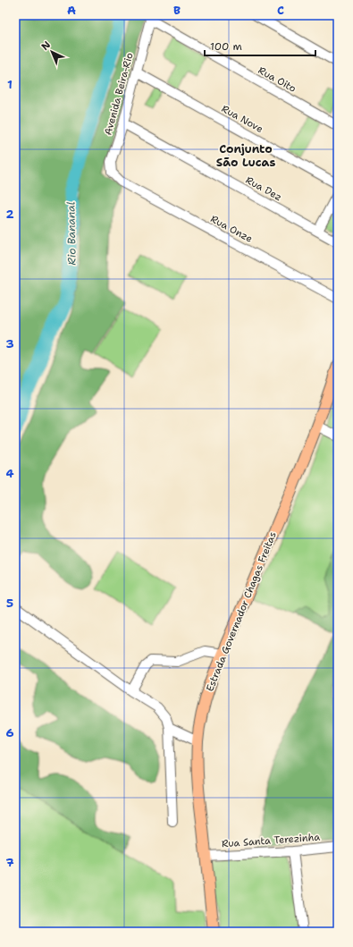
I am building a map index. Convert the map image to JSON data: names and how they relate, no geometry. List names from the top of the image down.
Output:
{
  "streets": {
    "main road": ["Estrada Governador Chagas Freitas"],
    "street": [
      "Rua Oito",
      "Avenida Beira-Rio",
      "Rua Nove",
      "Rua Dez",
      "Rua Onze",
      "Rua Santa Terezinha"
    ]
  },
  "crossings": [
    ["Rua Oito", "Avenida Beira-Rio"],
    ["Avenida Beira-Rio", "Rua Nove"],
    ["Avenida Beira-Rio", "Rua Dez"],
    ["Avenida Beira-Rio", "Rua Onze"],
    ["Estrada Governador Chagas Freitas", "Rua Santa Terezinha"]
  ],
  "districts": ["Conjunto São Lucas"],
  "water": ["Rio Bananal"],
  "scale_bar": "100 m",
  "north": "top left",
  "grid": {
    "columns": ["A", "B", "C"],
    "rows": [
      "1",
      "2",
      "3",
      "4",
      "5",
      "6",
      "7"
    ]
  }
}
